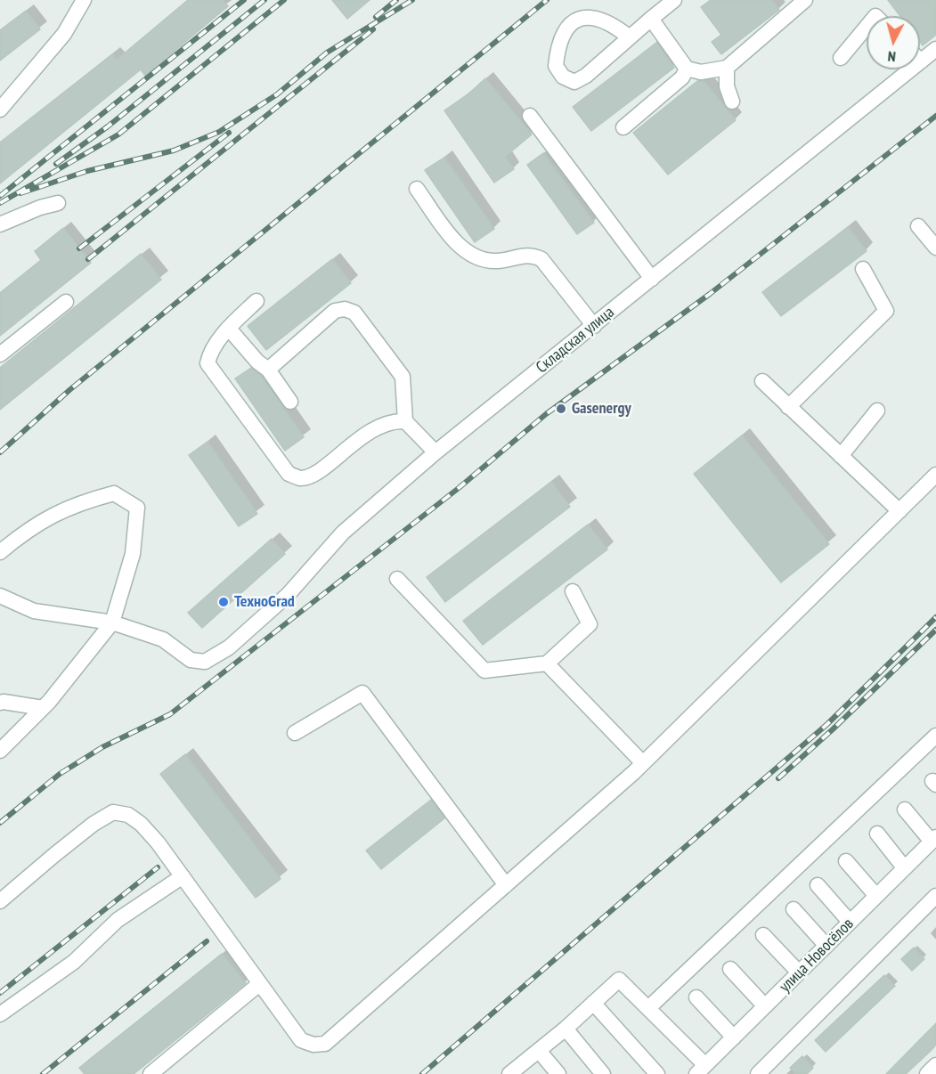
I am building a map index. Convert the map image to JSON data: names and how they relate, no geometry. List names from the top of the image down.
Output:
{
  "streets": {
    "street": ["Складская улица", "улица Новосёлов"]
  },
  "places": ["Gasenergy", "ТехноGrad"],
  "north": "bottom"
}
